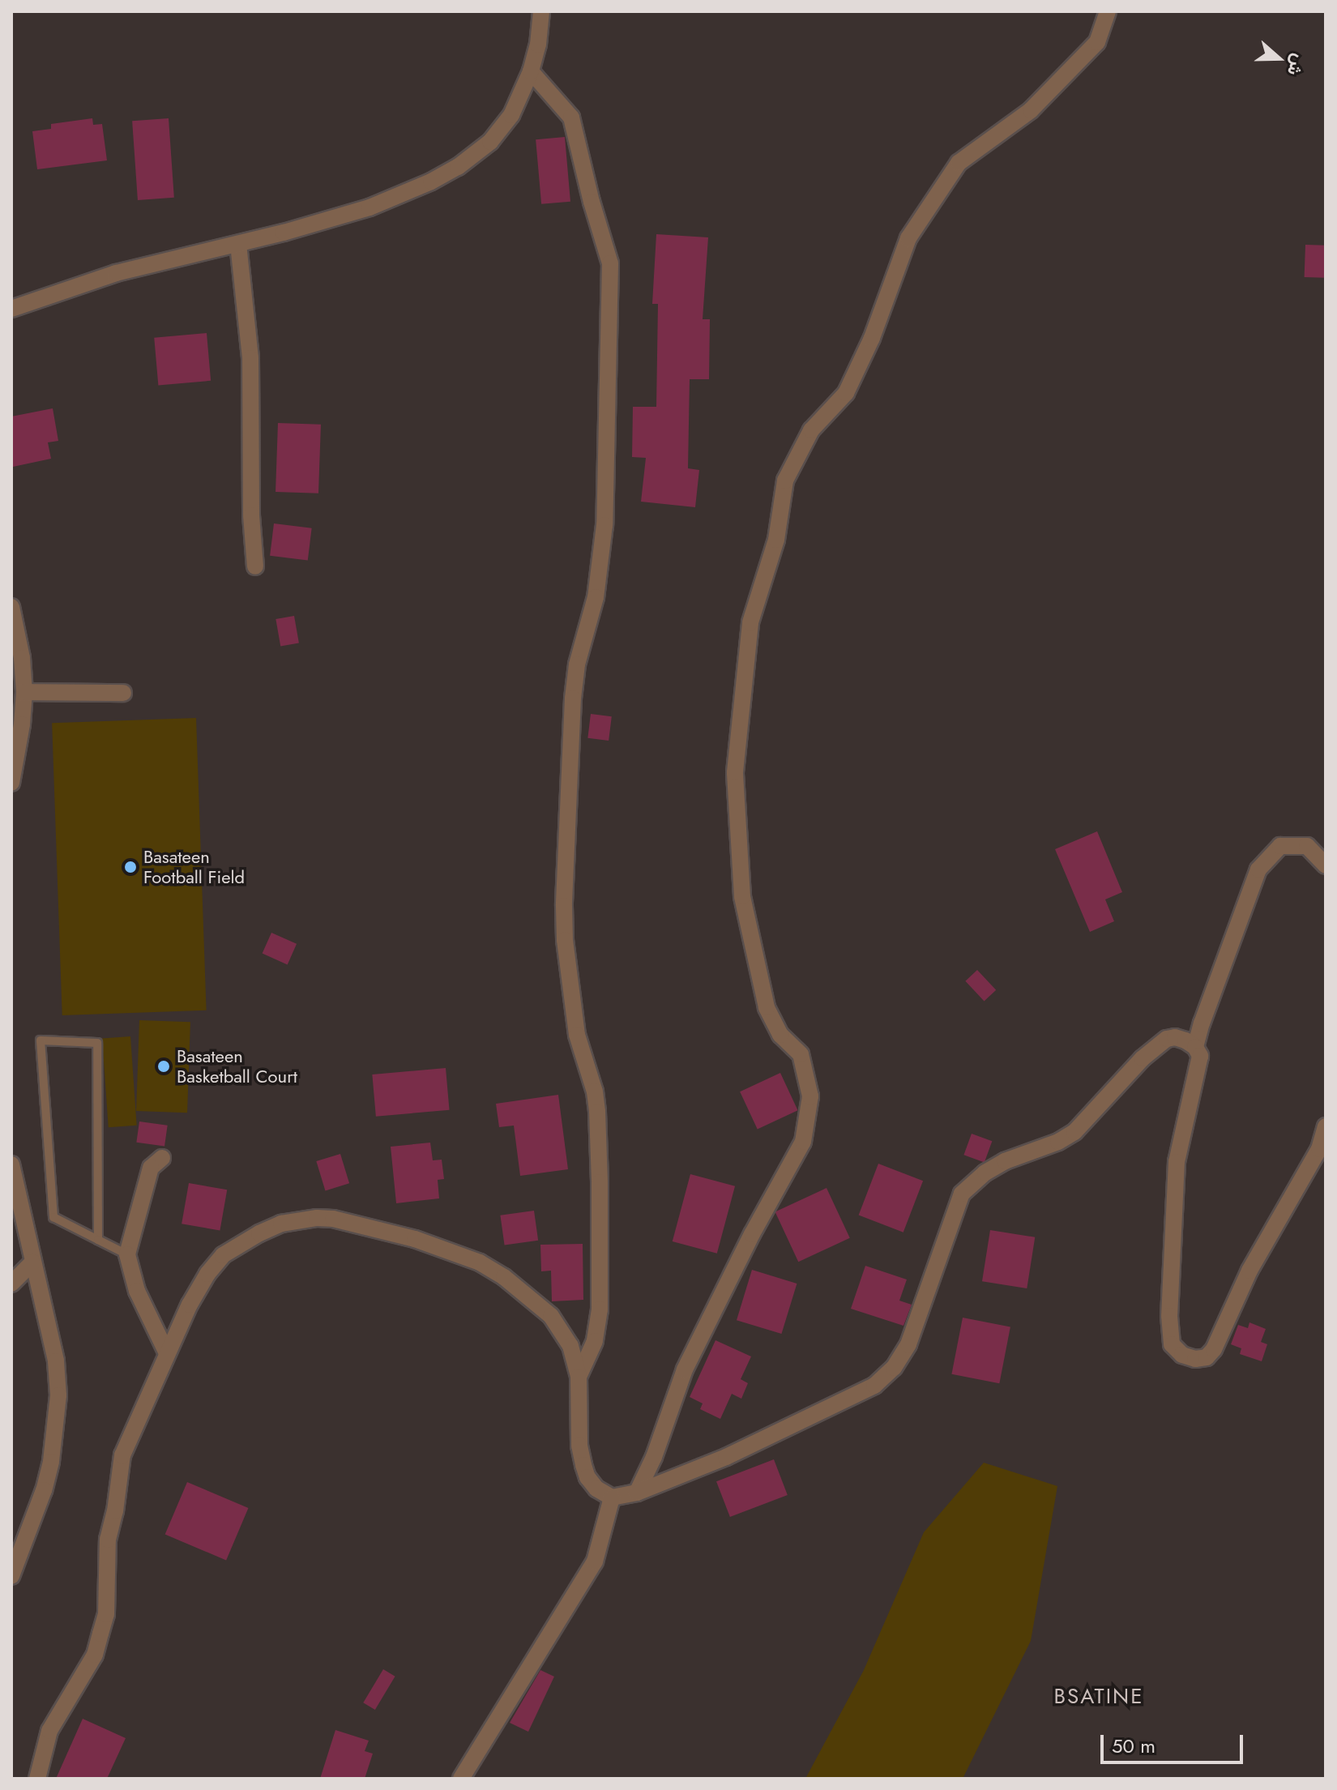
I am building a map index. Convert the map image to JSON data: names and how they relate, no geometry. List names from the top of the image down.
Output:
{
  "districts": ["BSATINE"],
  "places": ["Basateen Football Field", "Basateen Basketball Court"],
  "scale_bar": "50 m",
  "north": "right"
}
